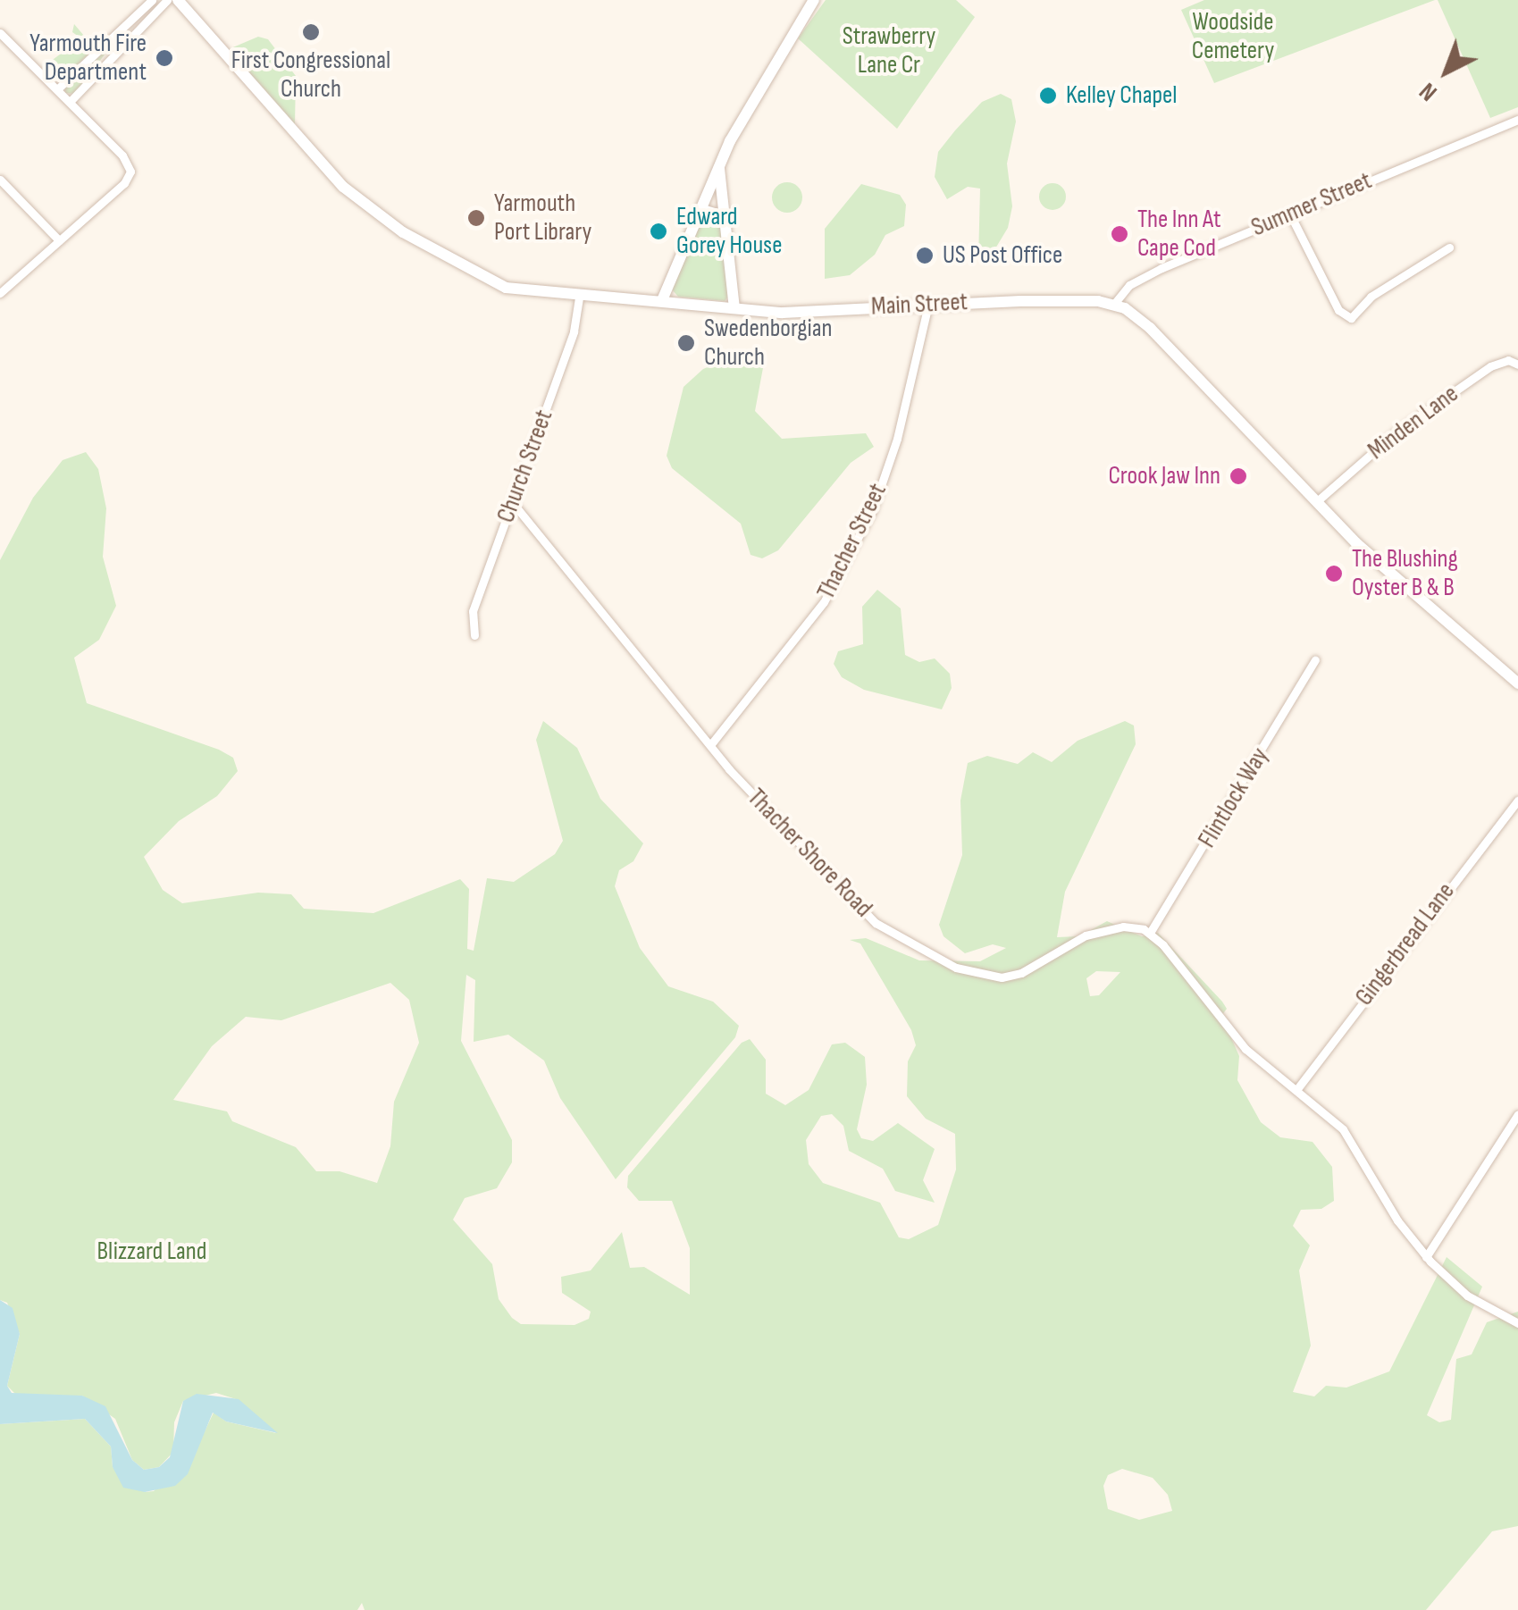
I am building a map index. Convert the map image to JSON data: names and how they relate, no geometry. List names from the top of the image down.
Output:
{
  "streets": {
    "main road": ["Main Street"],
    "street": [
      "Summer Street",
      "Minden Lane",
      "Church Street",
      "Thacher Street",
      "Flintlock Way",
      "Thacher Shore Road",
      "Gingerbread Lane"
    ]
  },
  "crossings": [
    ["Summer Street", "Main Street"],
    ["Main Street", "Church Street"],
    ["Main Street", "Thacher Street"],
    ["Church Street", "Thacher Shore Road"],
    ["Thacher Street", "Thacher Shore Road"],
    ["Flintlock Way", "Thacher Shore Road"]
  ],
  "parks": ["Woodside Cemetery", "Strawberry Lane Cr", "Blizzard Land"],
  "places": [
    "First Congressional Church",
    "Yarmouth Fire Department",
    "Kelley Chapel",
    "Yarmouth Port Library",
    "Edward Gorey House",
    "The Inn At Cape Cod",
    "US Post Office",
    "Swedenborgian Church",
    "Crook Jaw Inn",
    "The Blushing Oyster B & B"
  ],
  "north": "bottom left"
}
